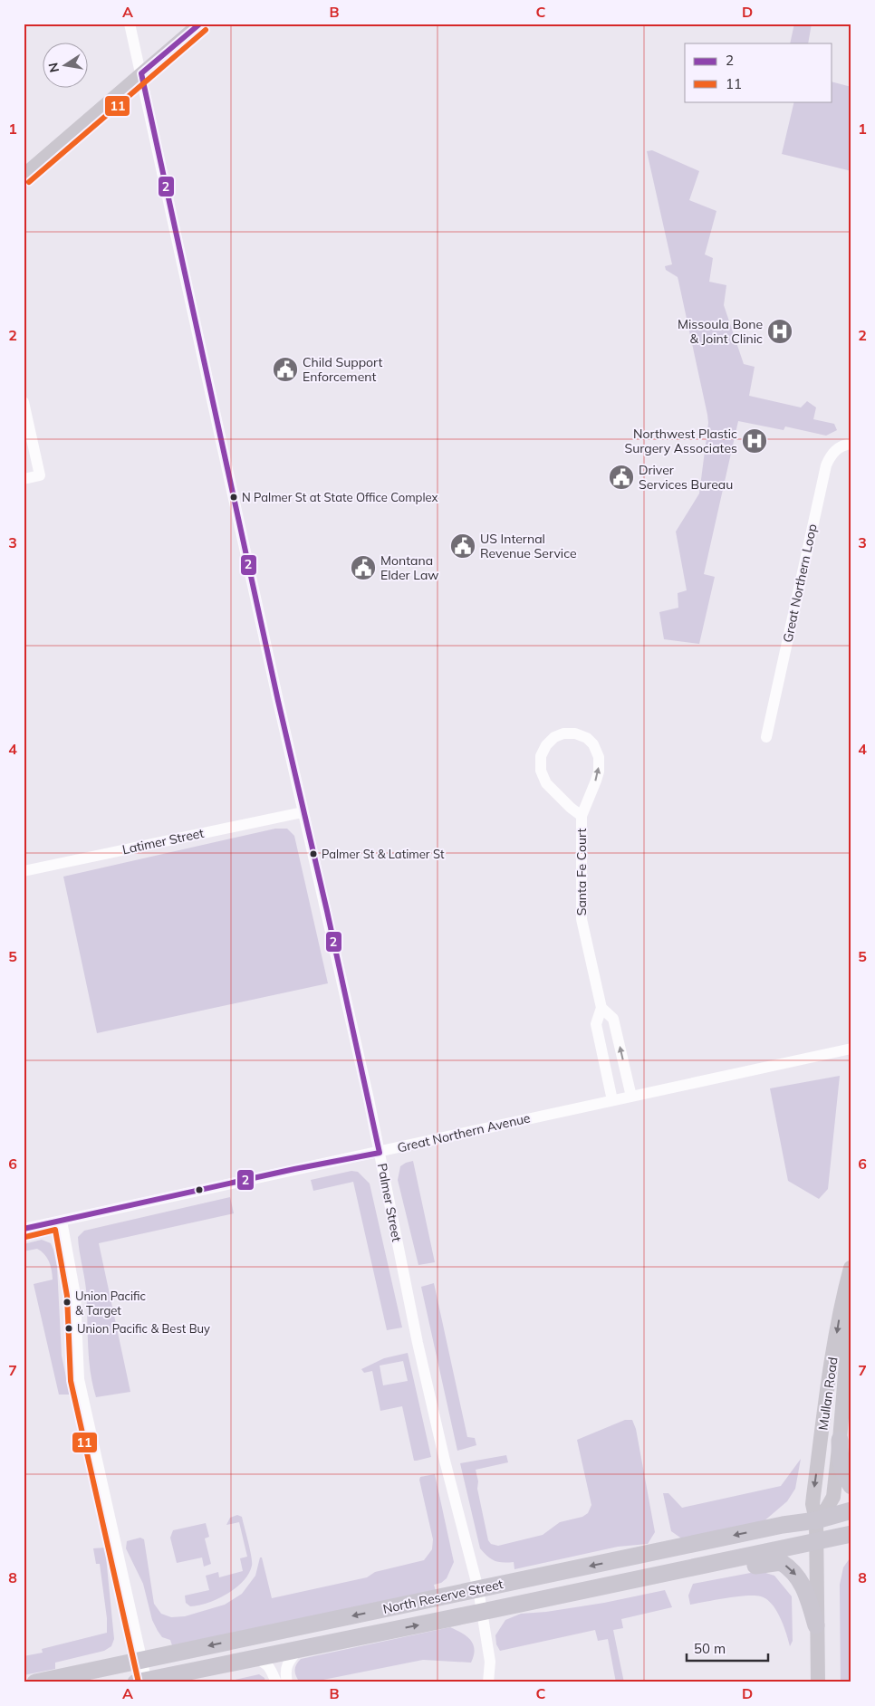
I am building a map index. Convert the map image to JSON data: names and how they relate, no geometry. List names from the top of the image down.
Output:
{
  "streets": {
    "highway": ["North Reserve Street"],
    "main road": ["Mullan Road"],
    "street": [
      "Great Northern Loop",
      "Latimer Street",
      "Santa Fe Court",
      "Great Northern Avenue",
      "Palmer Street"
    ]
  },
  "crossings": [
    ["Latimer Street", "Palmer Street"],
    ["Santa Fe Court", "Great Northern Avenue"],
    ["Great Northern Avenue", "Palmer Street"],
    ["Palmer Street", "North Reserve Street"],
    ["Mullan Road", "North Reserve Street"]
  ],
  "places": {
    "hospital": ["Missoula Bone & Joint Clinic", "Northwest Plastic Surgery Associates"],
    "public building": [
      "Child Support Enforcement",
      "Driver Services Bureau",
      "US Internal Revenue Service",
      "Montana Elder Law"
    ],
    "other": [
      "N Palmer St at State Office Complex",
      "Palmer St & Latimer St",
      "Union Pacific & Target",
      "Union Pacific & Best Buy"
    ]
  },
  "lines": ["transit line 2", "transit line 11"],
  "legend": ["2", "11"],
  "scale_bar": "50 m",
  "north": "left",
  "grid": {
    "columns": [
      "A",
      "B",
      "C",
      "D"
    ],
    "rows": [
      "1",
      "2",
      "3",
      "4",
      "5",
      "6",
      "7",
      "8"
    ]
  }
}
